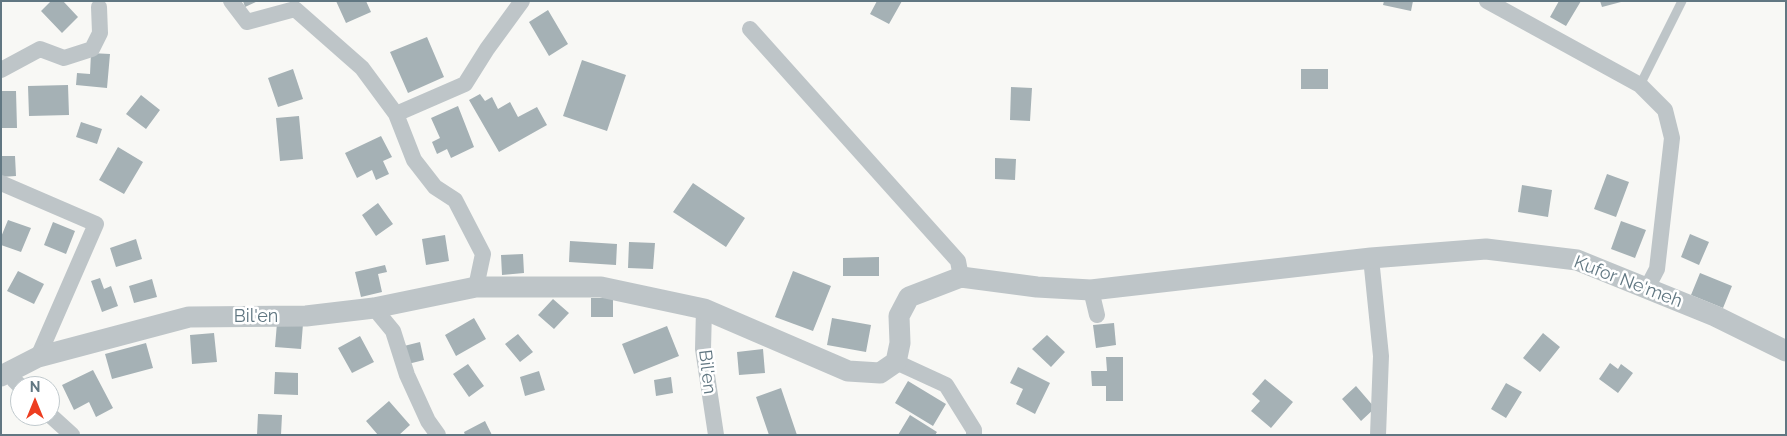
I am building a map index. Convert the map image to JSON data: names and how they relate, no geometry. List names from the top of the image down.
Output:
{
  "streets": {
    "street": ["Kufor Ne'meh", "Bil'en"]
  },
  "north": "top"
}
